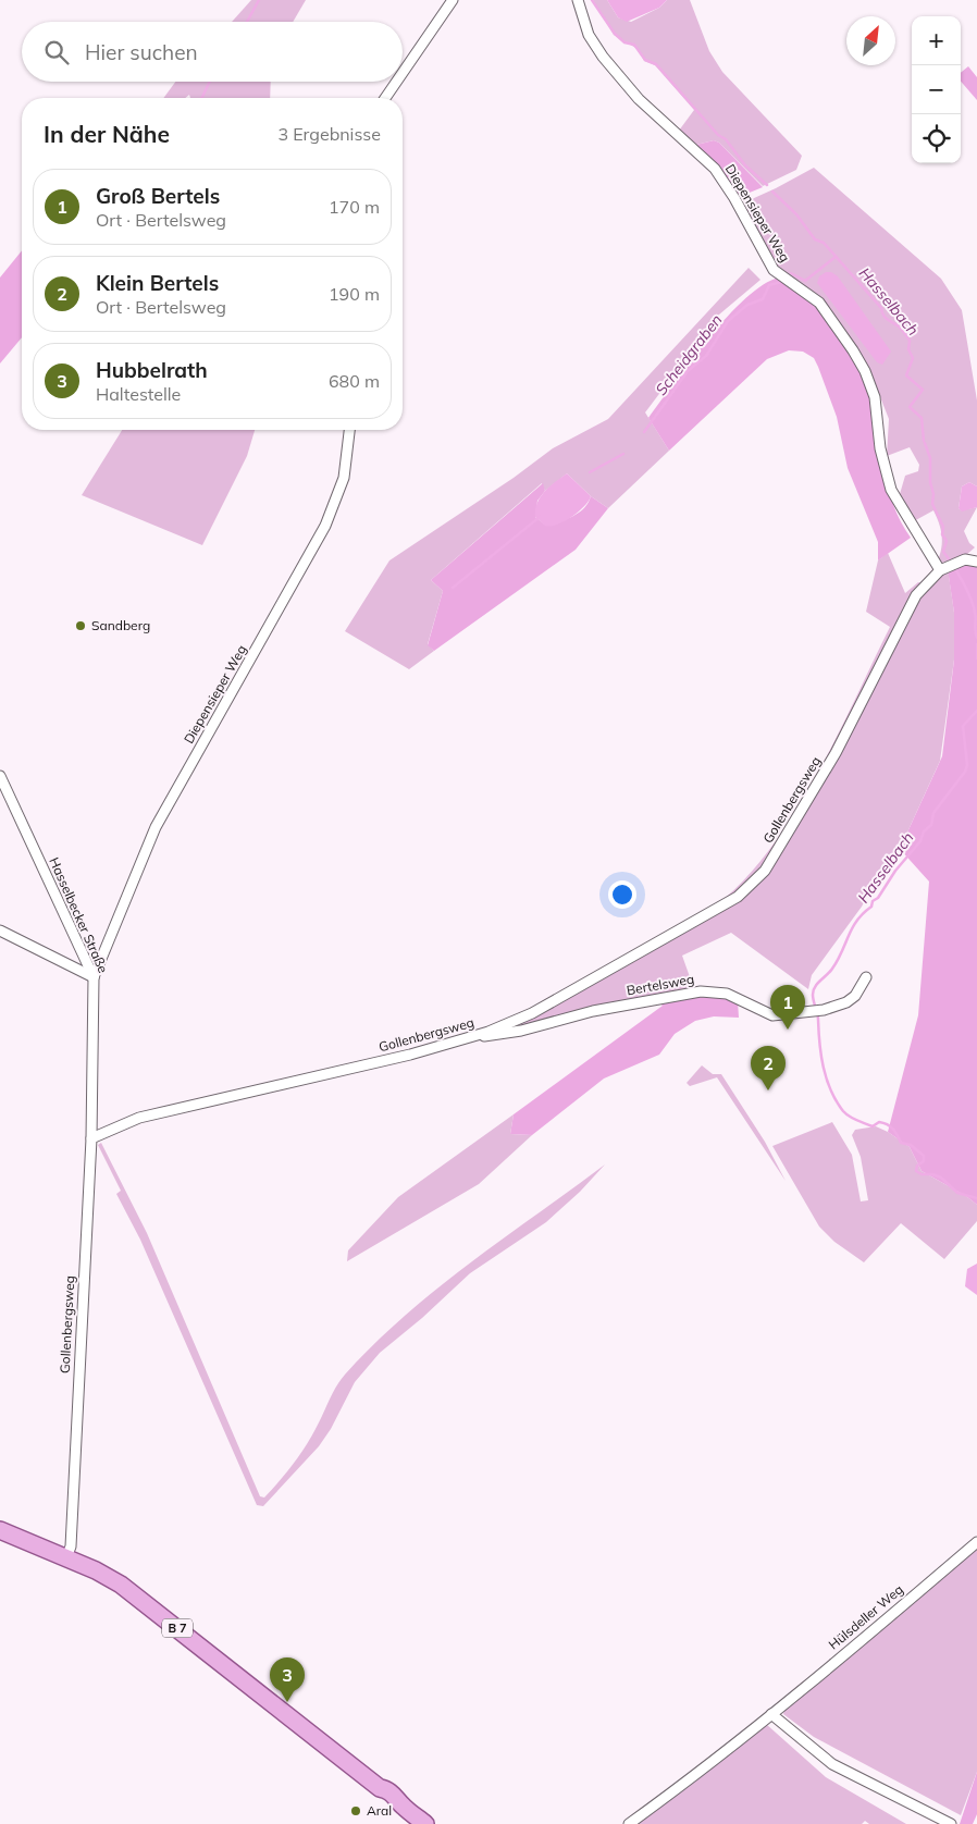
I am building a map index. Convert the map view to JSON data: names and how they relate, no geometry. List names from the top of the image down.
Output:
{
  "streets": {
    "main road": ["B 7"],
    "street": [
      "Diepensieper Weg",
      "Gollenbergsweg",
      "Hasselbecker Straße",
      "Bertelsweg",
      "Hülsdeller Weg"
    ]
  },
  "crossings": [
    ["Diepensieper Weg", "Gollenbergsweg"],
    ["Diepensieper Weg", "Hasselbecker Straße"],
    ["Gollenbergsweg", "Hasselbecker Straße"],
    ["Gollenbergsweg", "Bertelsweg"],
    ["Gollenbergsweg", "B 7"]
  ],
  "water": ["Hasselbach", "Scheidgraben"],
  "places": ["Sandberg", "Aral"],
  "north": "top right",
  "page": {
    "map_buttons": ["+", "−"],
    "search": "Hier suchen",
    "heading": ["In der Nähe", "3 Ergebnisse"],
    "list": [
      {
        "mark": "1",
        "name": "Groß Bertels",
        "note": "Ort · Bertelsweg",
        "value": "170 m"
      },
      {
        "mark": "2",
        "name": "Klein Bertels",
        "note": "Ort · Bertelsweg",
        "value": "190 m"
      },
      {
        "mark": "3",
        "name": "Hubbelrath",
        "note": "Haltestelle",
        "value": "680 m"
      }
    ],
    "pins": ["1", "2", "3"]
  }
}
